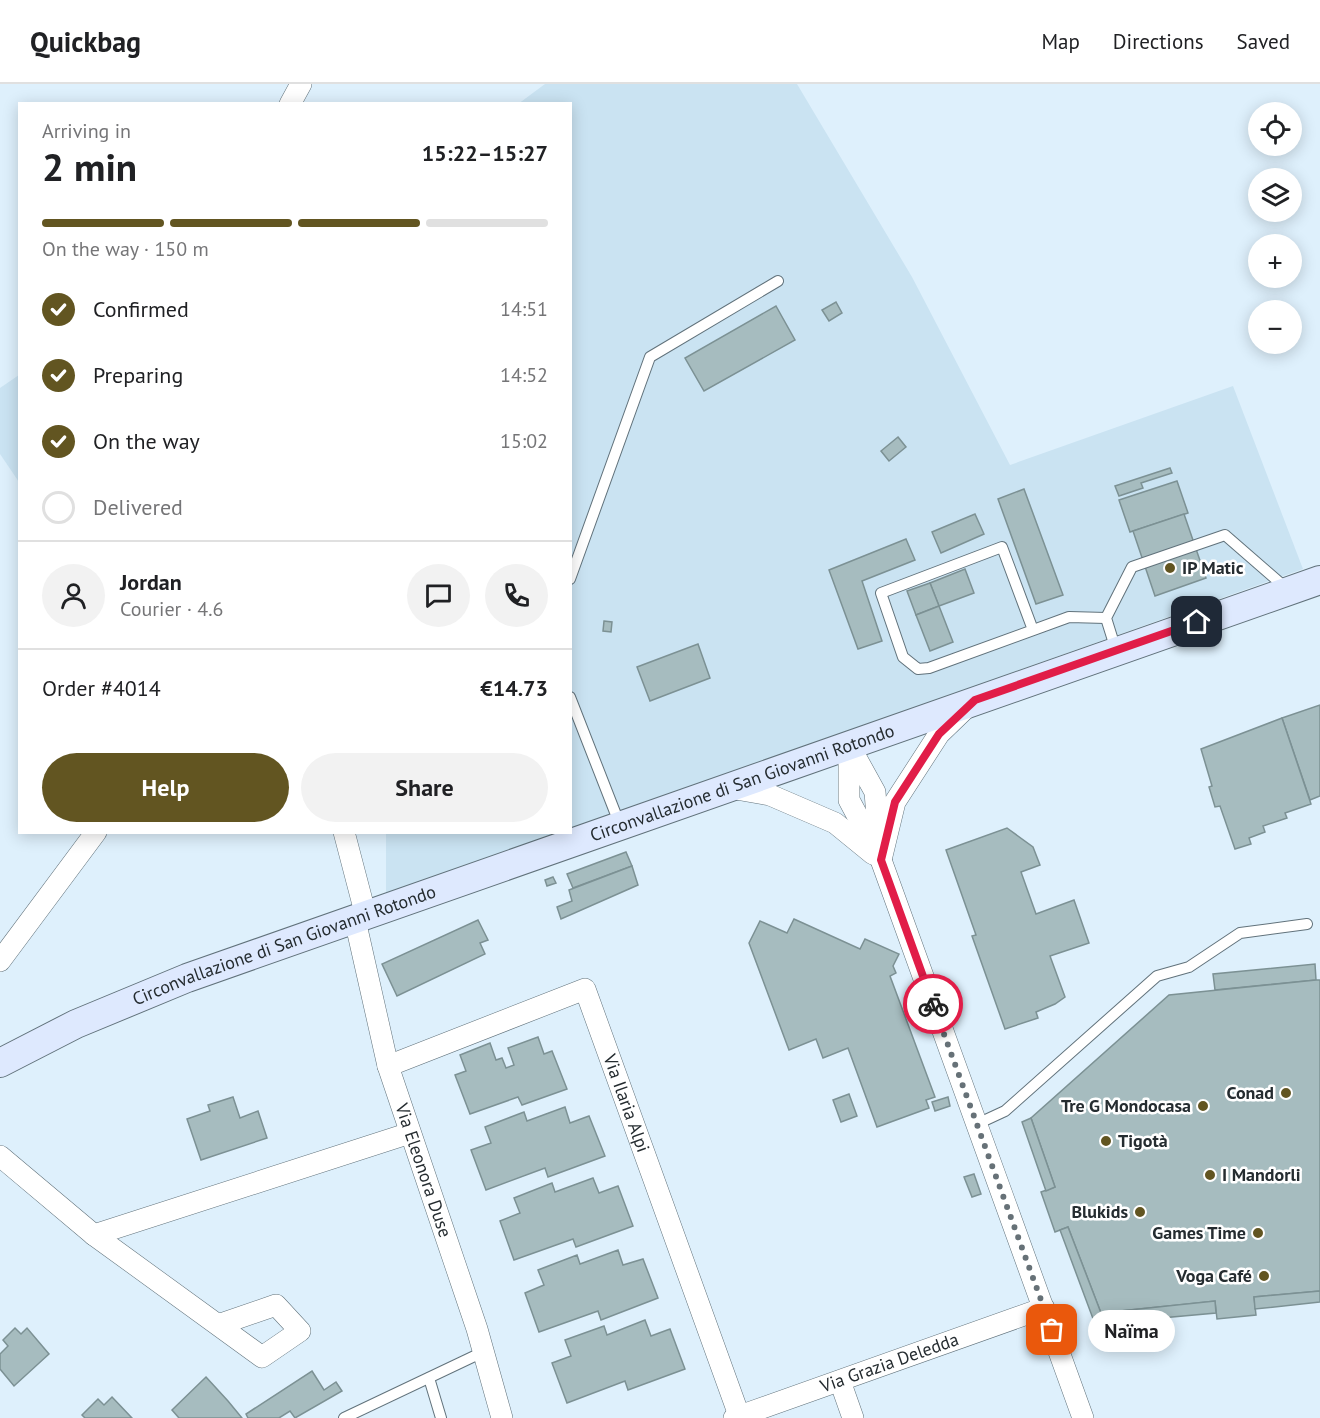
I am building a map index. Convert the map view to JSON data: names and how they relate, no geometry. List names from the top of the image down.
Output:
{
  "streets": {
    "main road": ["Circonvallazione di San Giovanni Rotondo"],
    "street": ["Via Ilaria Alpi", "Via Eleonora Duse", "Via Grazia Deledda"]
  },
  "crossings": [
    ["Circonvallazione di San Giovanni Rotondo", "Via Eleonora Duse"],
    ["Via Ilaria Alpi", "Via Eleonora Duse"],
    ["Via Ilaria Alpi", "Via Grazia Deledda"]
  ],
  "places": [
    "IP Matic",
    "Conad",
    "Tre G Mondocasa",
    "Tigotà",
    "I Mandorli",
    "Blukids",
    "Games Time",
    "Voga Café",
    "Naïma"
  ],
  "page": {
    "header": "Quickbag",
    "nav": ["Map", "Directions", "Saved"],
    "map_buttons": ["+", "−"],
    "heading": ["2 min", "Arriving in", "15:22–15:27"],
    "panel": [
      "Jordan",
      "Courier · 4.6",
      "Order #4014",
      "€14.73"
    ],
    "bar": "On the way · 150 m",
    "list": [
      ["Confirmed", "14:51"],
      ["Preparing", "14:52"],
      ["On the way", "15:02"],
      "Delivered"
    ],
    "buttons": ["Help", "Share"],
    "bubble": "Naïma"
  }
}
